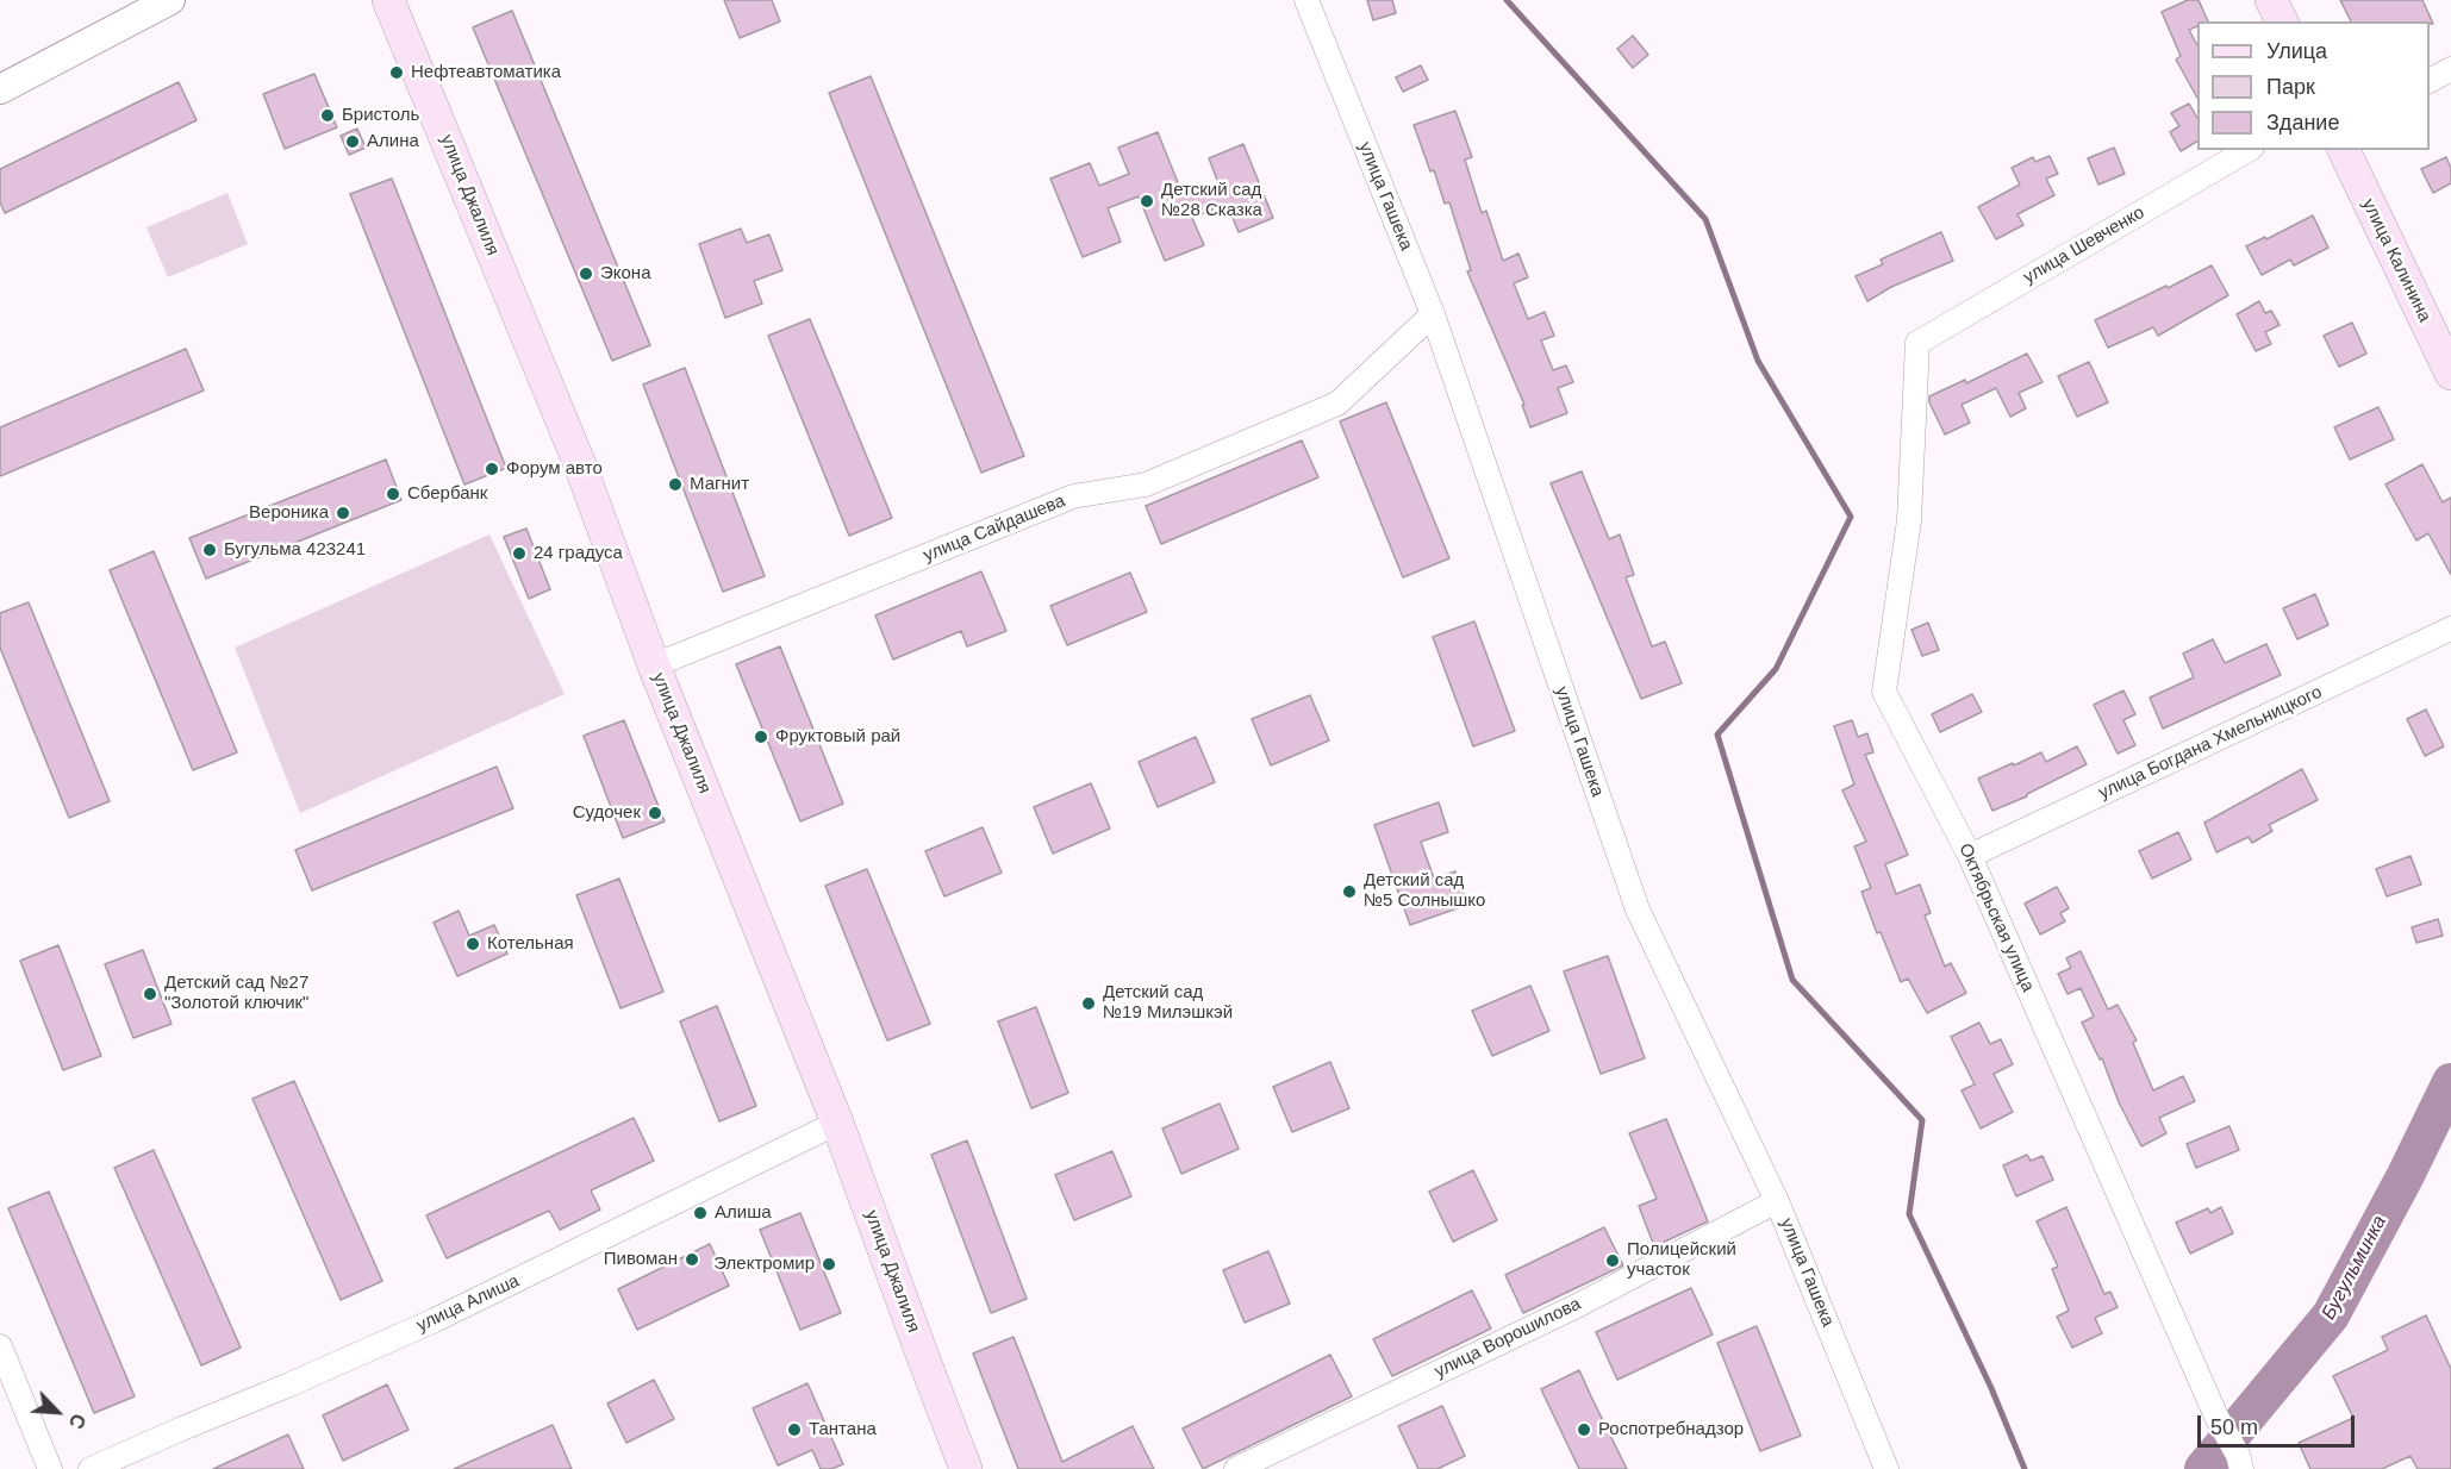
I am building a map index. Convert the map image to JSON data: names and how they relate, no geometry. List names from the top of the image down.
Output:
{
  "streets": {
    "main road": ["улица Джалиля", "улица Калинина"],
    "street": [
      "улица Гашека",
      "улица Шевченко",
      "улица Сайдашева",
      "улица Богдана Хмельницкого",
      "Октябрьская улица",
      "улица Алиша",
      "улица Ворошилова"
    ]
  },
  "crossings": [
    ["улица Джалиля", "улица Сайдашева"],
    ["улица Джалиля", "улица Алиша"],
    ["улица Гашека", "улица Сайдашева"],
    ["улица Гашека", "улица Ворошилова"],
    ["улица Шевченко", "Октябрьская улица"],
    ["улица Богдана Хмельницкого", "Октябрьская улица"]
  ],
  "water": ["Бугульминка"],
  "places": [
    "Нефтеавтоматика",
    "Бристоль",
    "Алина",
    "Детский сад №28 Сказка",
    "Экона",
    "Форум авто",
    "Магнит",
    "Сбербанк",
    "Вероника",
    "Бугульма 423241",
    "24 градуса",
    "Фруктовый рай",
    "Судочек",
    "Детский сад №5 Солнышко",
    "Котельная",
    "Детский сад №27 \"Золотой ключик\"",
    "Детский сад №19 Милэшкэй",
    "Алиша",
    "Пивоман",
    "Полицейский участок",
    "Электромир",
    "Тантана",
    "Роспотребнадзор"
  ],
  "legend": ["Улица", "Парк", "Здание"],
  "scale_bar": "50 m",
  "north": "bottom right"
}
